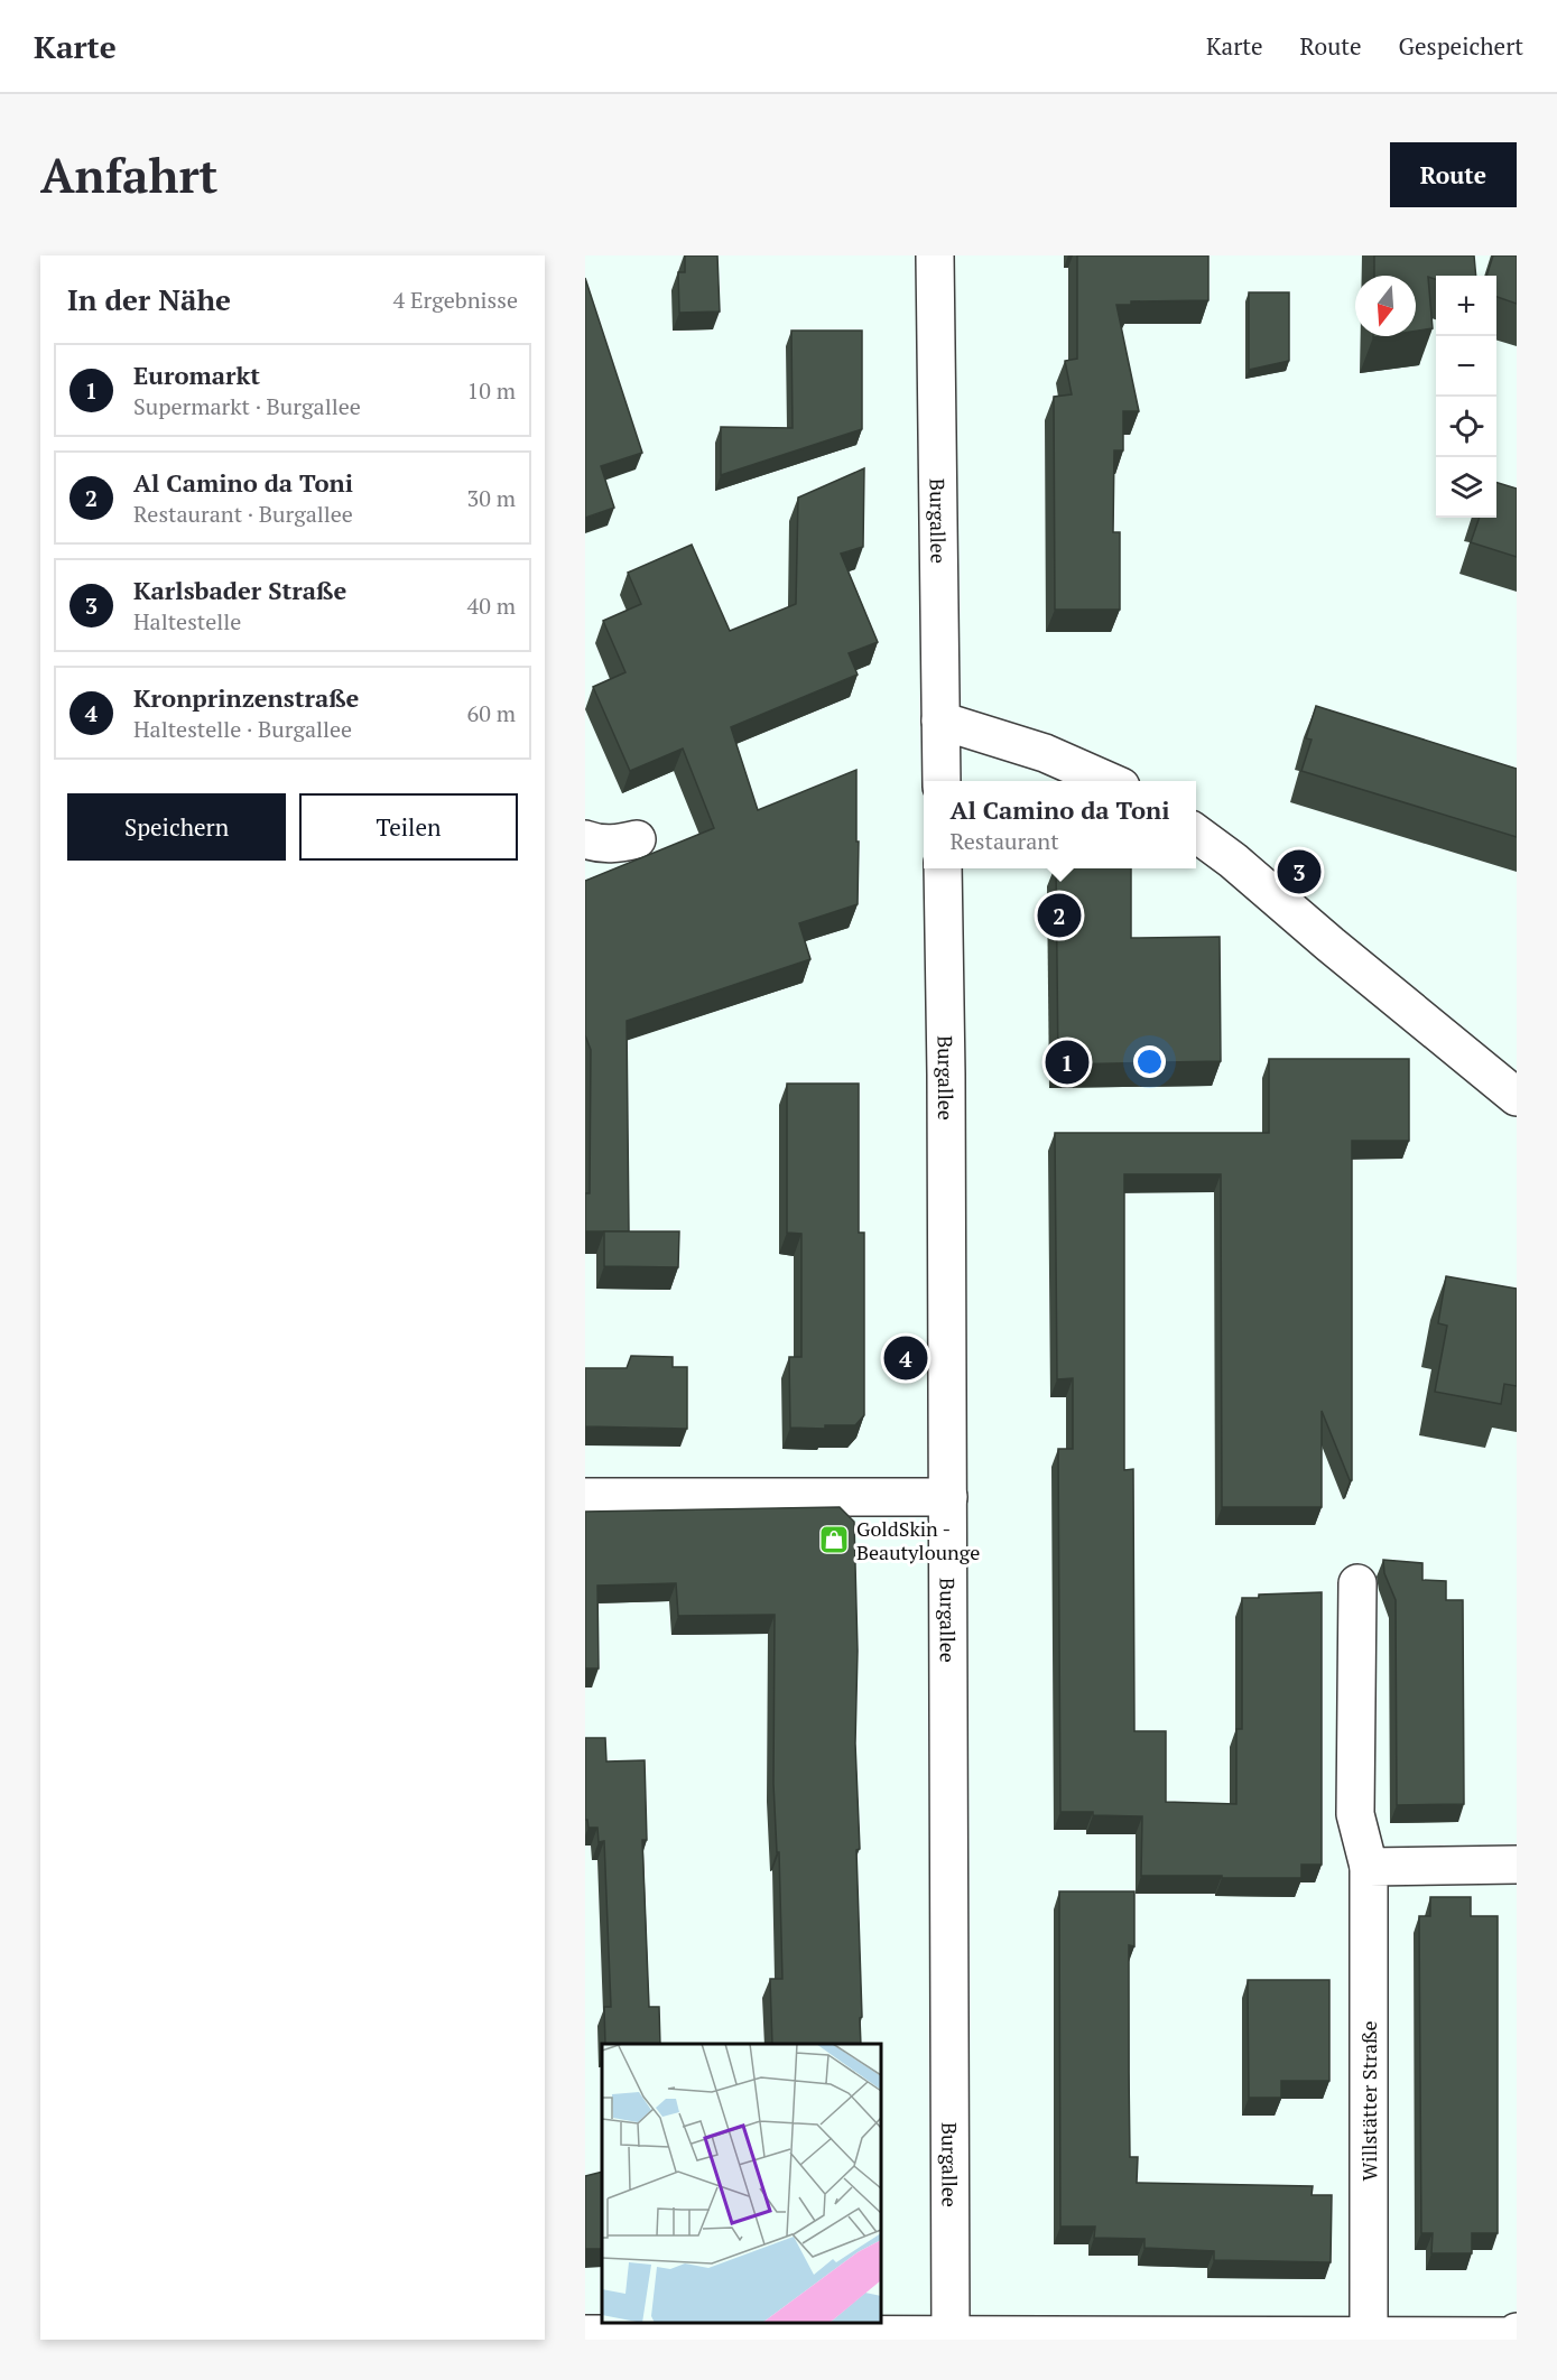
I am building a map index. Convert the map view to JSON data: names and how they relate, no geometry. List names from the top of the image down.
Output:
{
  "streets": {
    "street": ["Burgallee", "Willstätter Straße"]
  },
  "places": {
    "shop": ["GoldSkin - Beautylounge"]
  },
  "north": "bottom",
  "page": {
    "header": "Karte",
    "nav": ["Karte", "Route", "Gespeichert"],
    "buttons": [
      "Route",
      ["Speichern", "Teilen"]
    ],
    "title": "Anfahrt",
    "heading": ["In der Nähe", "4 Ergebnisse"],
    "map_buttons": ["+", "−"],
    "list": [
      {
        "mark": "1",
        "name": "Euromarkt",
        "note": "Supermarkt · Burgallee",
        "value": "10 m"
      },
      {
        "mark": "2",
        "name": "Al Camino da Toni",
        "note": "Restaurant · Burgallee",
        "value": "30 m"
      },
      {
        "mark": "3",
        "name": "Karlsbader Straße",
        "note": "Haltestelle",
        "value": "40 m"
      },
      {
        "mark": "4",
        "name": "Kronprinzenstraße",
        "note": "Haltestelle · Burgallee",
        "value": "60 m"
      }
    ],
    "popup": ["Al Camino da Toni", "Restaurant"],
    "pins": [
      "3",
      "2",
      "1",
      "4"
    ]
  }
}
